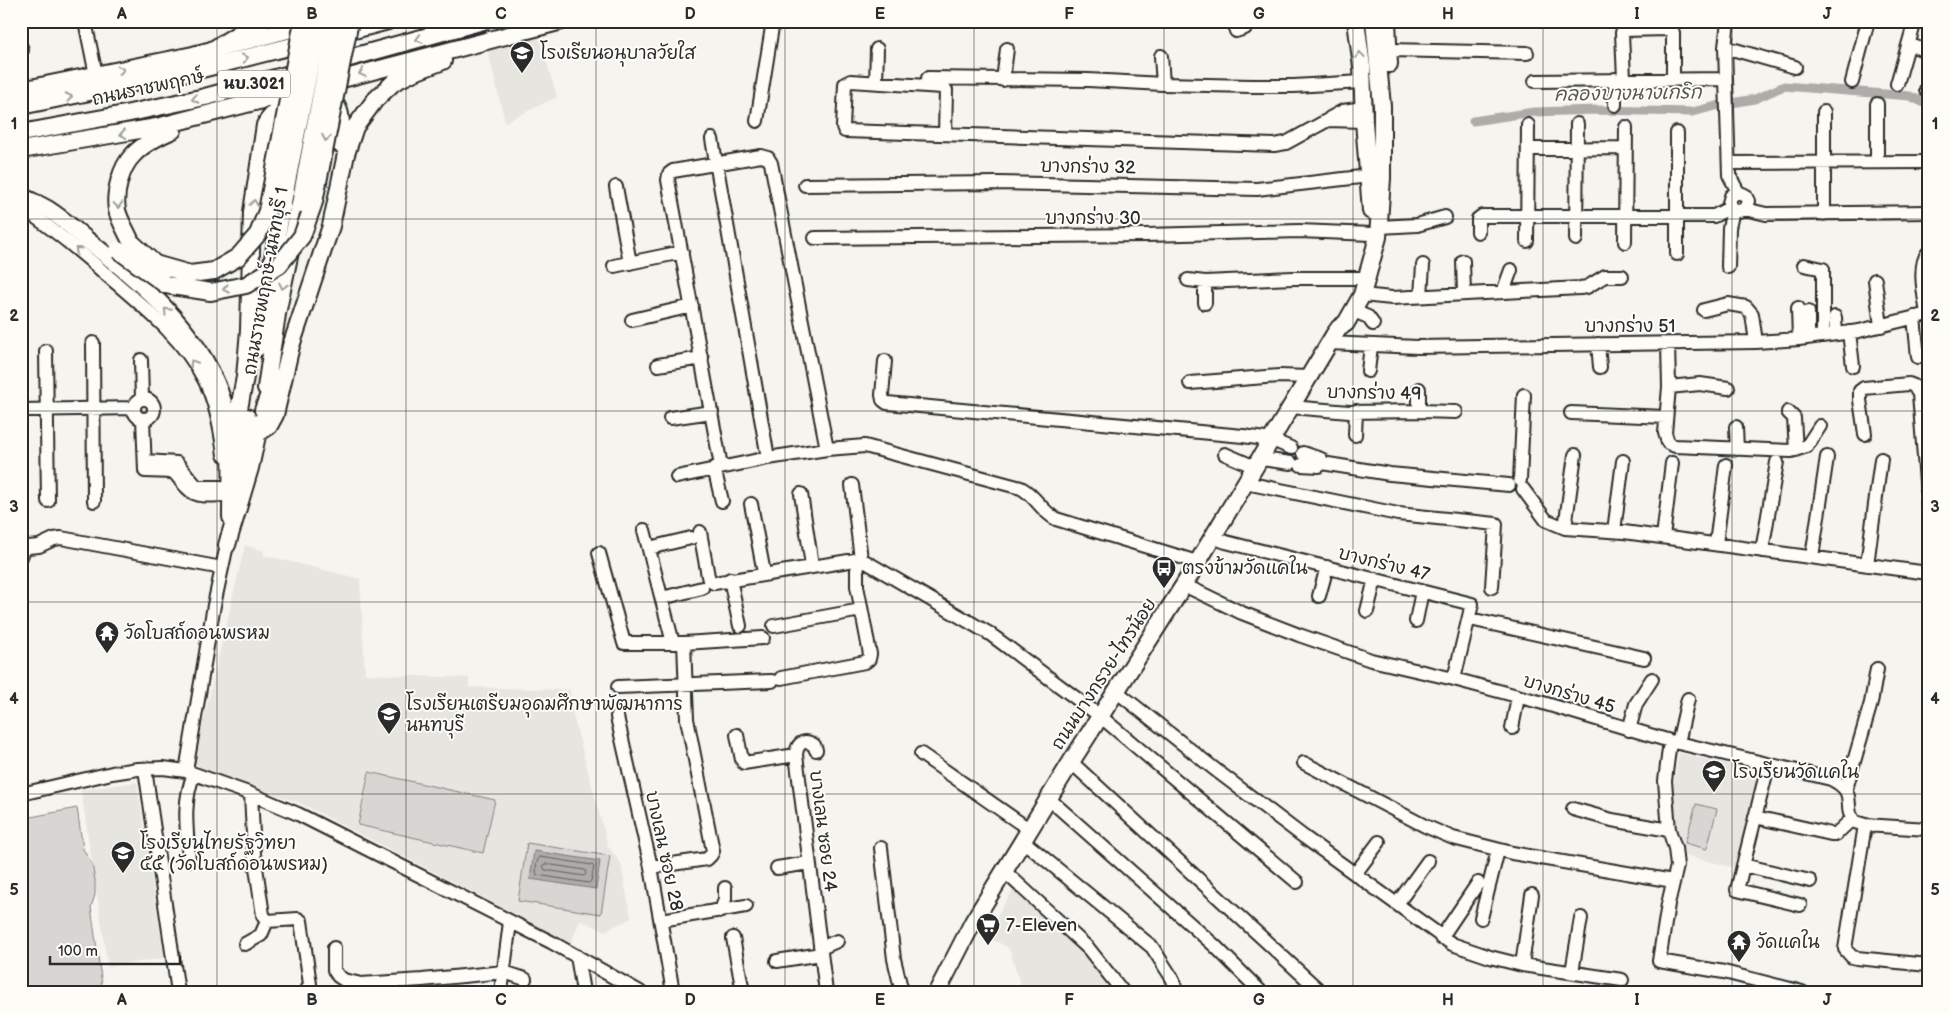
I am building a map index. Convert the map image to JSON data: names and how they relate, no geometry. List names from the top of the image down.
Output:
{
  "streets": {
    "main road": [
      "นบ.3021",
      "ถนนราชพฤกษ์",
      "ถนนราชพฤกษ์-นนทบุรี 1",
      "ถนนบางกรวย-ไทรน้อย"
    ],
    "street": [
      "บางกร่าง 32",
      "บางกร่าง 30",
      "บางกร่าง 51",
      "บางกร่าง 49",
      "บางกร่าง 47",
      "บางกร่าง 45",
      "บางเลน ซอย 24",
      "บางเลน ซอย 28"
    ]
  },
  "crossings": [
    ["นบ.3021", "ถนนราชพฤกษ์-นนทบุรี 1"],
    ["บางกร่าง 30", "ถนนบางกรวย-ไทรน้อย"],
    ["บางกร่าง 51", "ถนนบางกรวย-ไทรน้อย"],
    ["บางกร่าง 49", "ถนนบางกรวย-ไทรน้อย"],
    ["บางกร่าง 47", "ถนนบางกรวย-ไทรน้อย"],
    ["ถนนบางกรวย-ไทรน้อย", "บางกร่าง 45"]
  ],
  "water": ["คลองบางนางเกริก"],
  "places": {
    "school or university": [
      "โรงเรียนอนุบาลวัยใส",
      "โรงเรียนเตรียมอุดมศึกษาพัฒนาการ นนทบุรี",
      "โรงเรียนวัดแคใน",
      "โรงเรียนไทยรัฐวิทยา ๕๕ (วัดโบสถ์ดอนพรหม)"
    ],
    "bus stop": ["ตรงข้ามวัดแคใน"],
    "temple": ["วัดโบสถ์ดอนพรหม", "วัดแคใน"],
    "supermarket": ["7-Eleven"]
  },
  "scale_bar": "100 m",
  "grid": {
    "columns": [
      "A",
      "B",
      "C",
      "D",
      "E",
      "F",
      "G",
      "H",
      "I",
      "J"
    ],
    "rows": [
      "1",
      "2",
      "3",
      "4",
      "5"
    ]
  }
}
